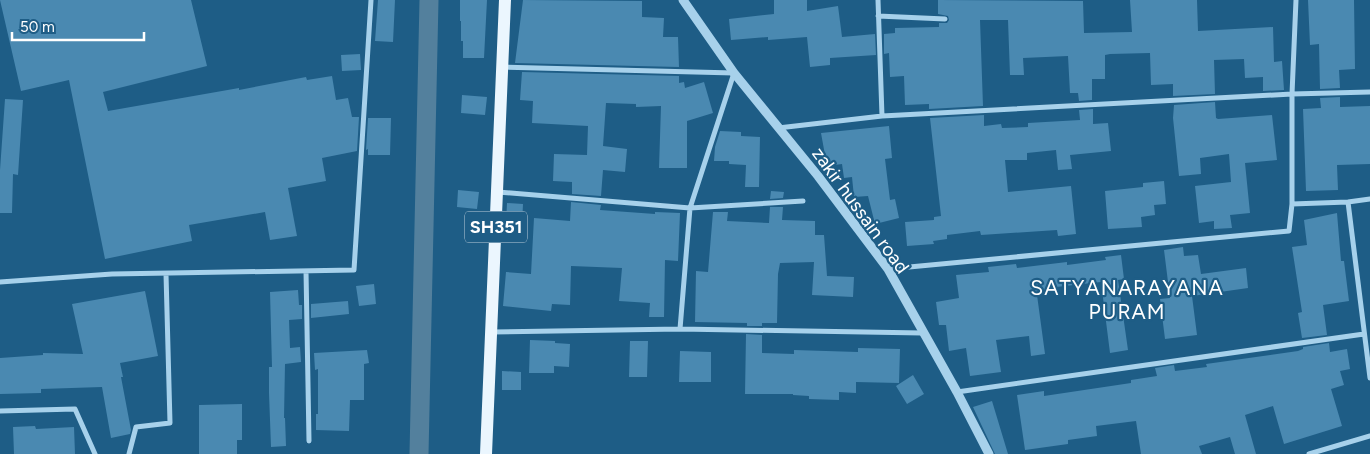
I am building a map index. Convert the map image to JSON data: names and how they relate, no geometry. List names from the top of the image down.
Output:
{
  "streets": {
    "main road": ["SH351"],
    "street": ["zakir hussain road"]
  },
  "districts": ["SATYANARAYANA PURAM"],
  "scale_bar": "50 m"
}
